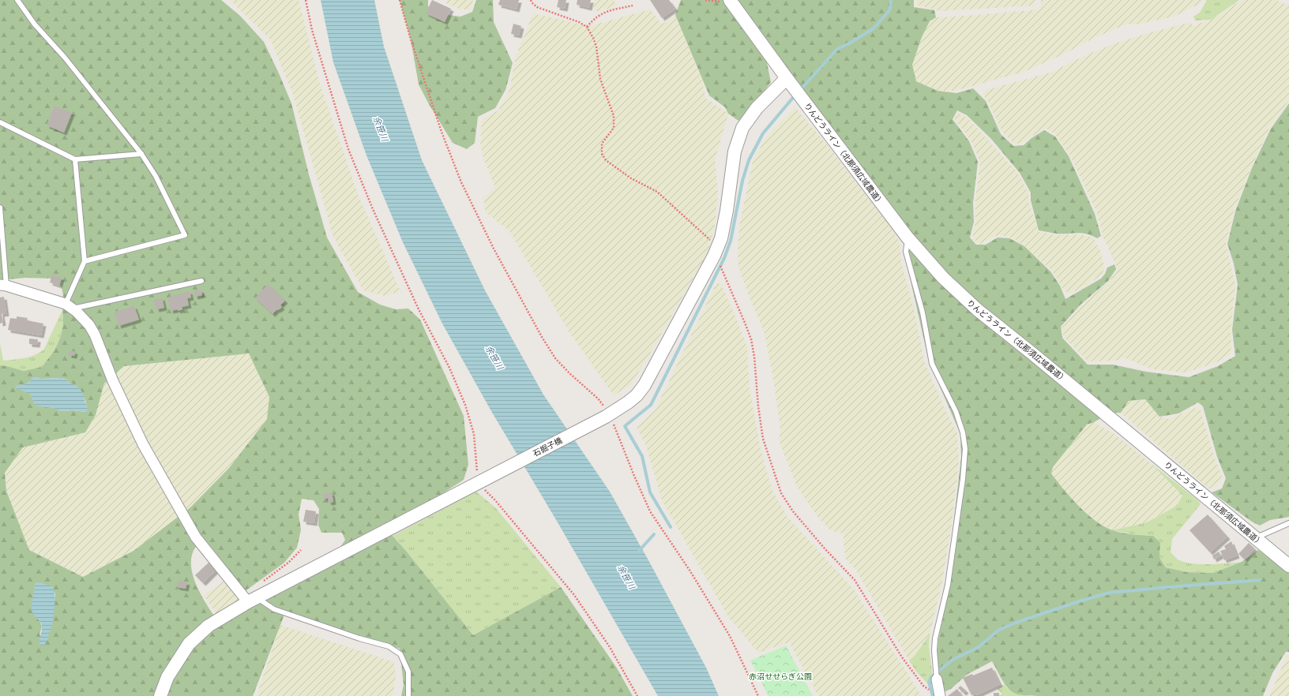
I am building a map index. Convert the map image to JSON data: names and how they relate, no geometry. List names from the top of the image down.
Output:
{
  "streets": {
    "street": ["りんどうライン（北那須広域農道）", "石掘子橋"]
  },
  "crossings": [
    ["りんどうライン（北那須広域農道）", "石掘子橋"]
  ],
  "water": ["余笹川"],
  "parks": ["赤沼せせらぎ公園"]
}
